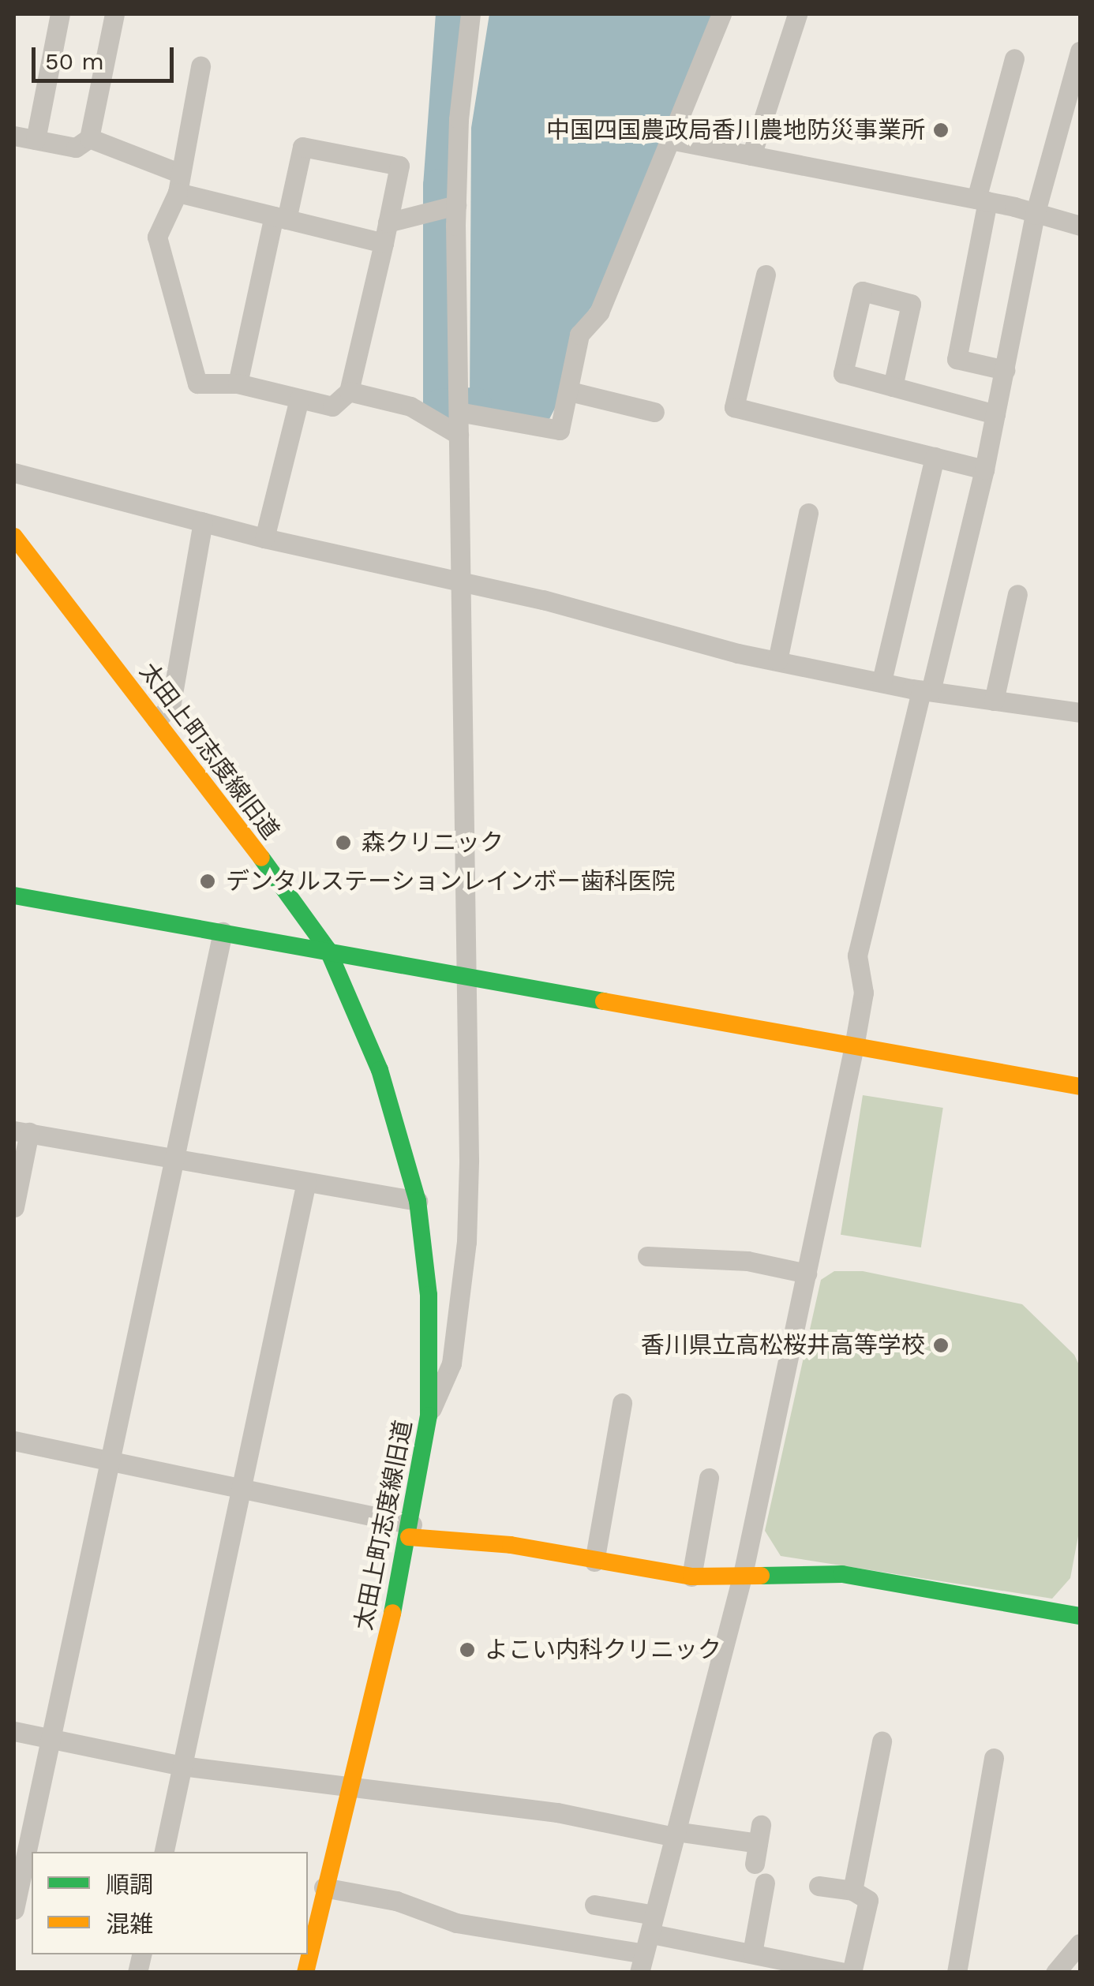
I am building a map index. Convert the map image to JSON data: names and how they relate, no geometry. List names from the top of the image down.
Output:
{
  "streets": {
    "street": ["太田上町志度線旧道"]
  },
  "places": [
    "中国四国農政局香川農地防災事業所",
    "森クリニック",
    "デンタルステーションレインボー歯科医院",
    "香川県立高松桜井高等学校",
    "よこい内科クリニック"
  ],
  "legend": ["順調", "混雑"],
  "scale_bar": "50 m"
}
